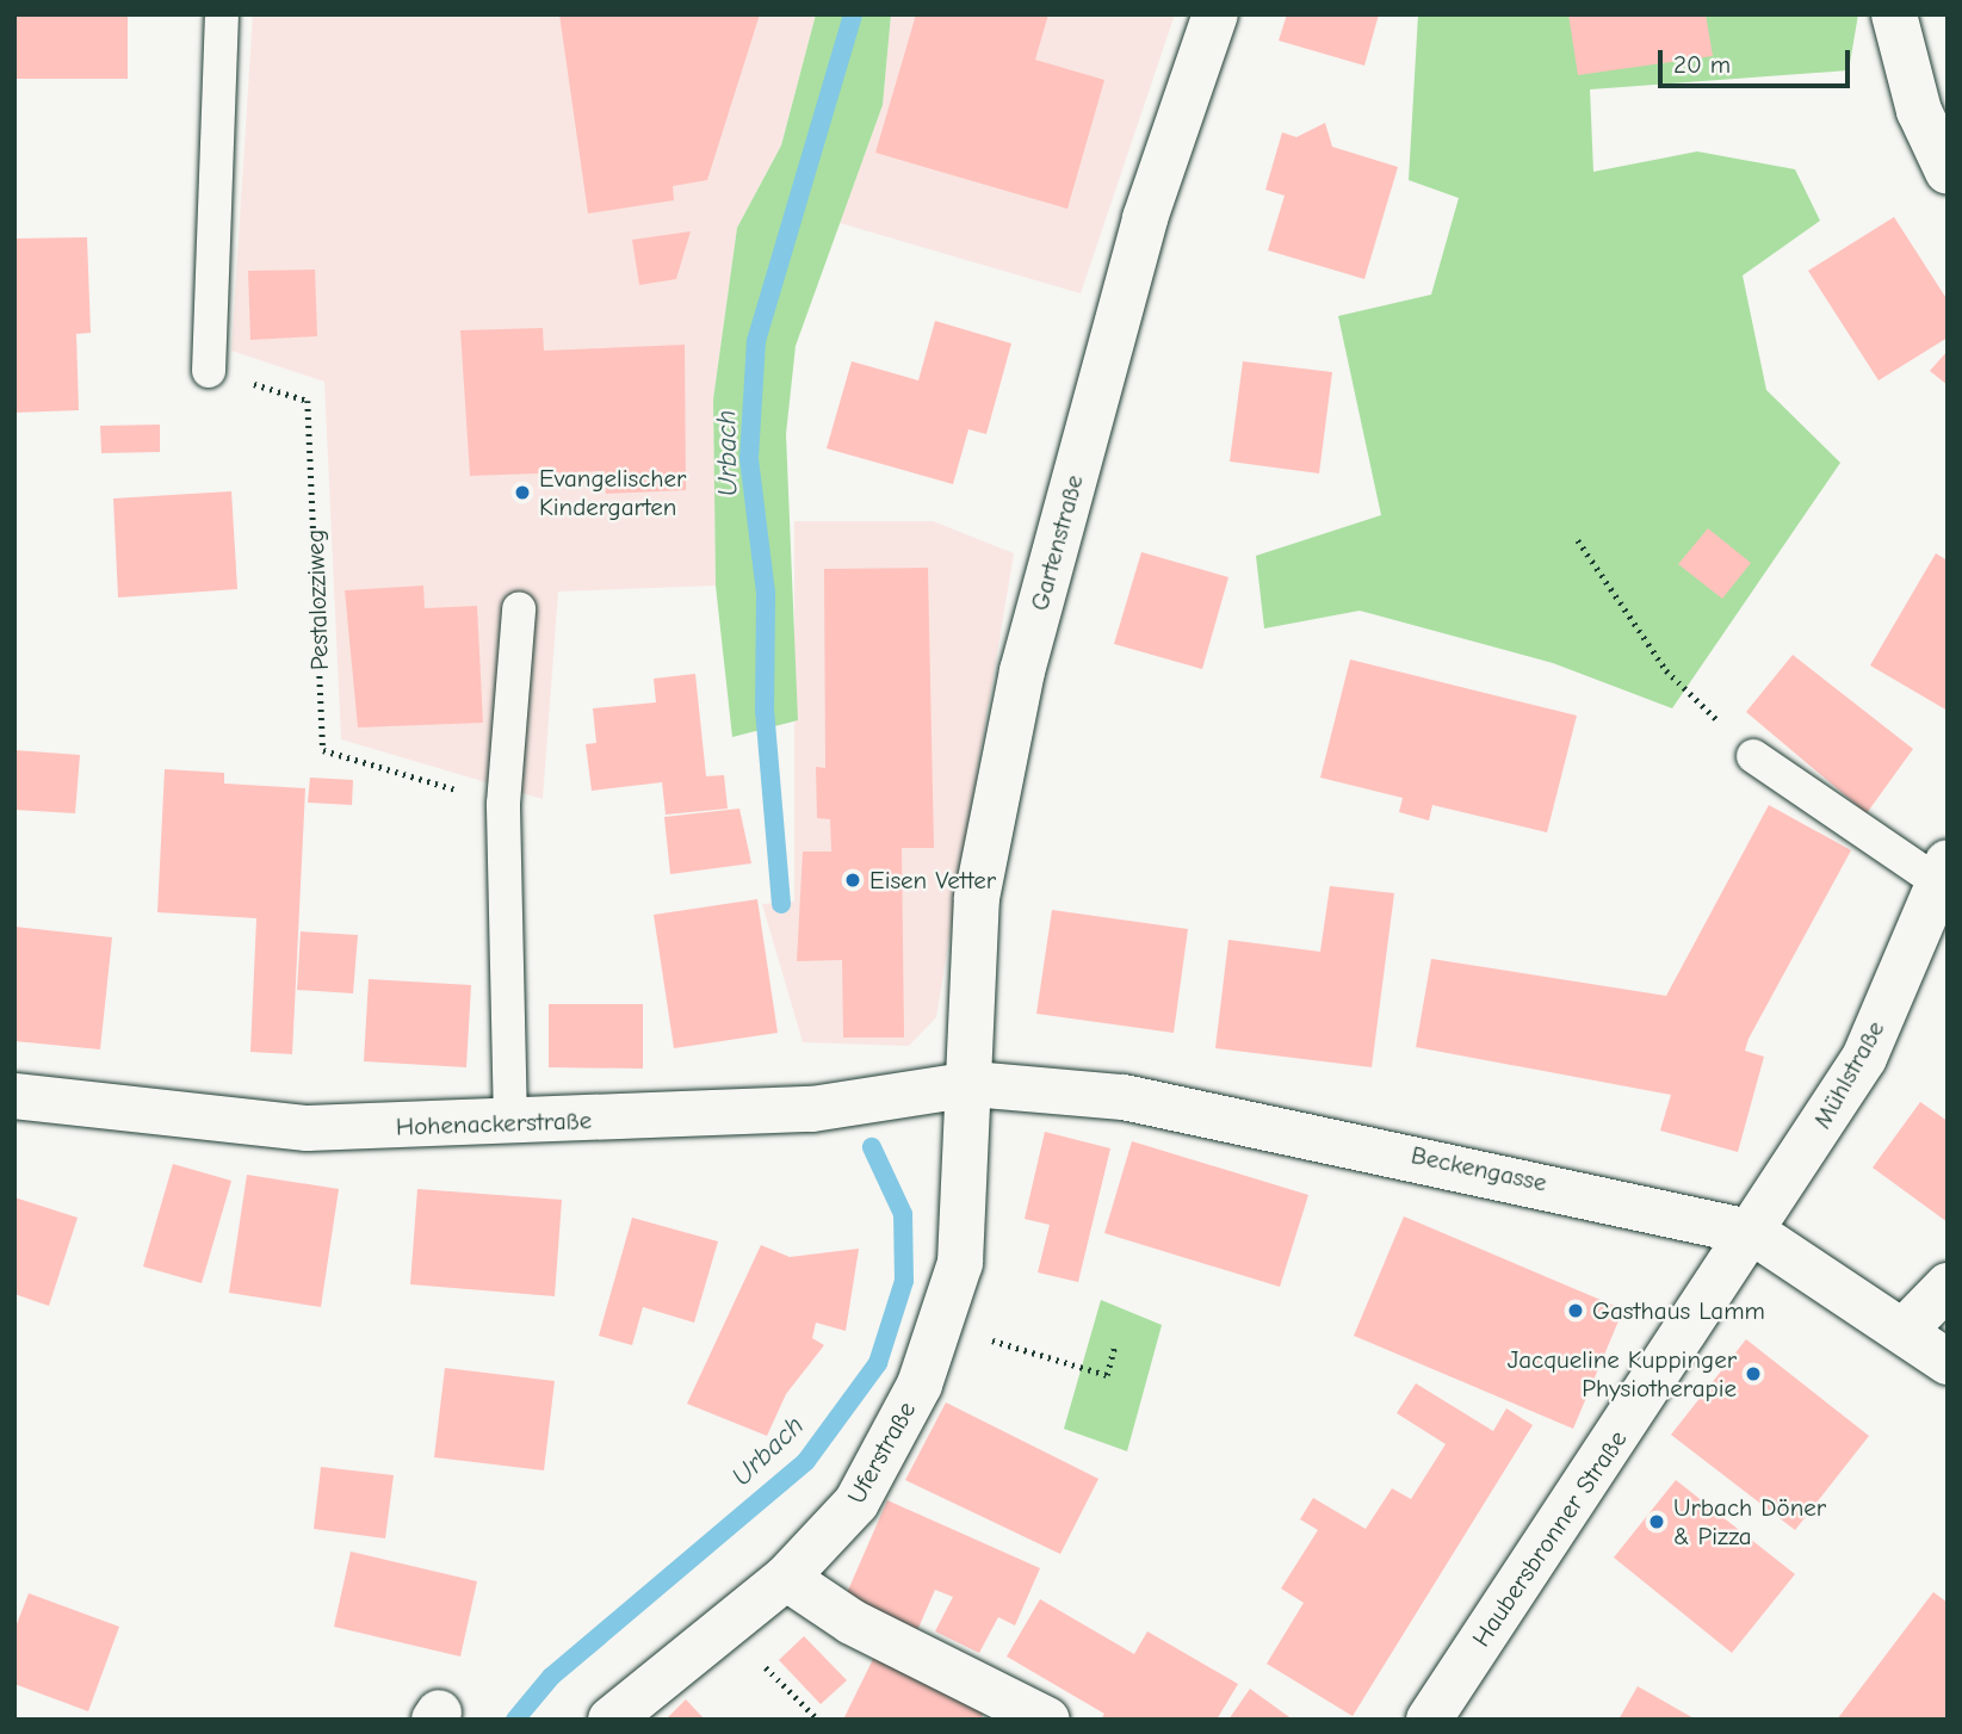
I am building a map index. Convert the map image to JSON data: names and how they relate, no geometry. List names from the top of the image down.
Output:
{
  "streets": {
    "street": [
      "Gartenstraße",
      "Mühlstraße",
      "Hohenackerstraße",
      "Beckengasse",
      "Uferstraße",
      "Haubersbronner Straße"
    ],
    "path": ["Pestalozziweg"]
  },
  "crossings": [
    ["Gartenstraße", "Hohenackerstraße"],
    ["Gartenstraße", "Beckengasse"],
    ["Gartenstraße", "Uferstraße"],
    ["Mühlstraße", "Beckengasse"],
    ["Mühlstraße", "Haubersbronner Straße"],
    ["Hohenackerstraße", "Beckengasse"],
    ["Hohenackerstraße", "Uferstraße"],
    ["Beckengasse", "Uferstraße"],
    ["Beckengasse", "Haubersbronner Straße"]
  ],
  "water": ["Urbach"],
  "places": [
    "Evangelischer Kindergarten",
    "Eisen Vetter",
    "Gasthaus Lamm",
    "Jacqueline Kuppinger Physiotherapie",
    "Urbach Döner & Pizza"
  ],
  "scale_bar": "20 m"
}
